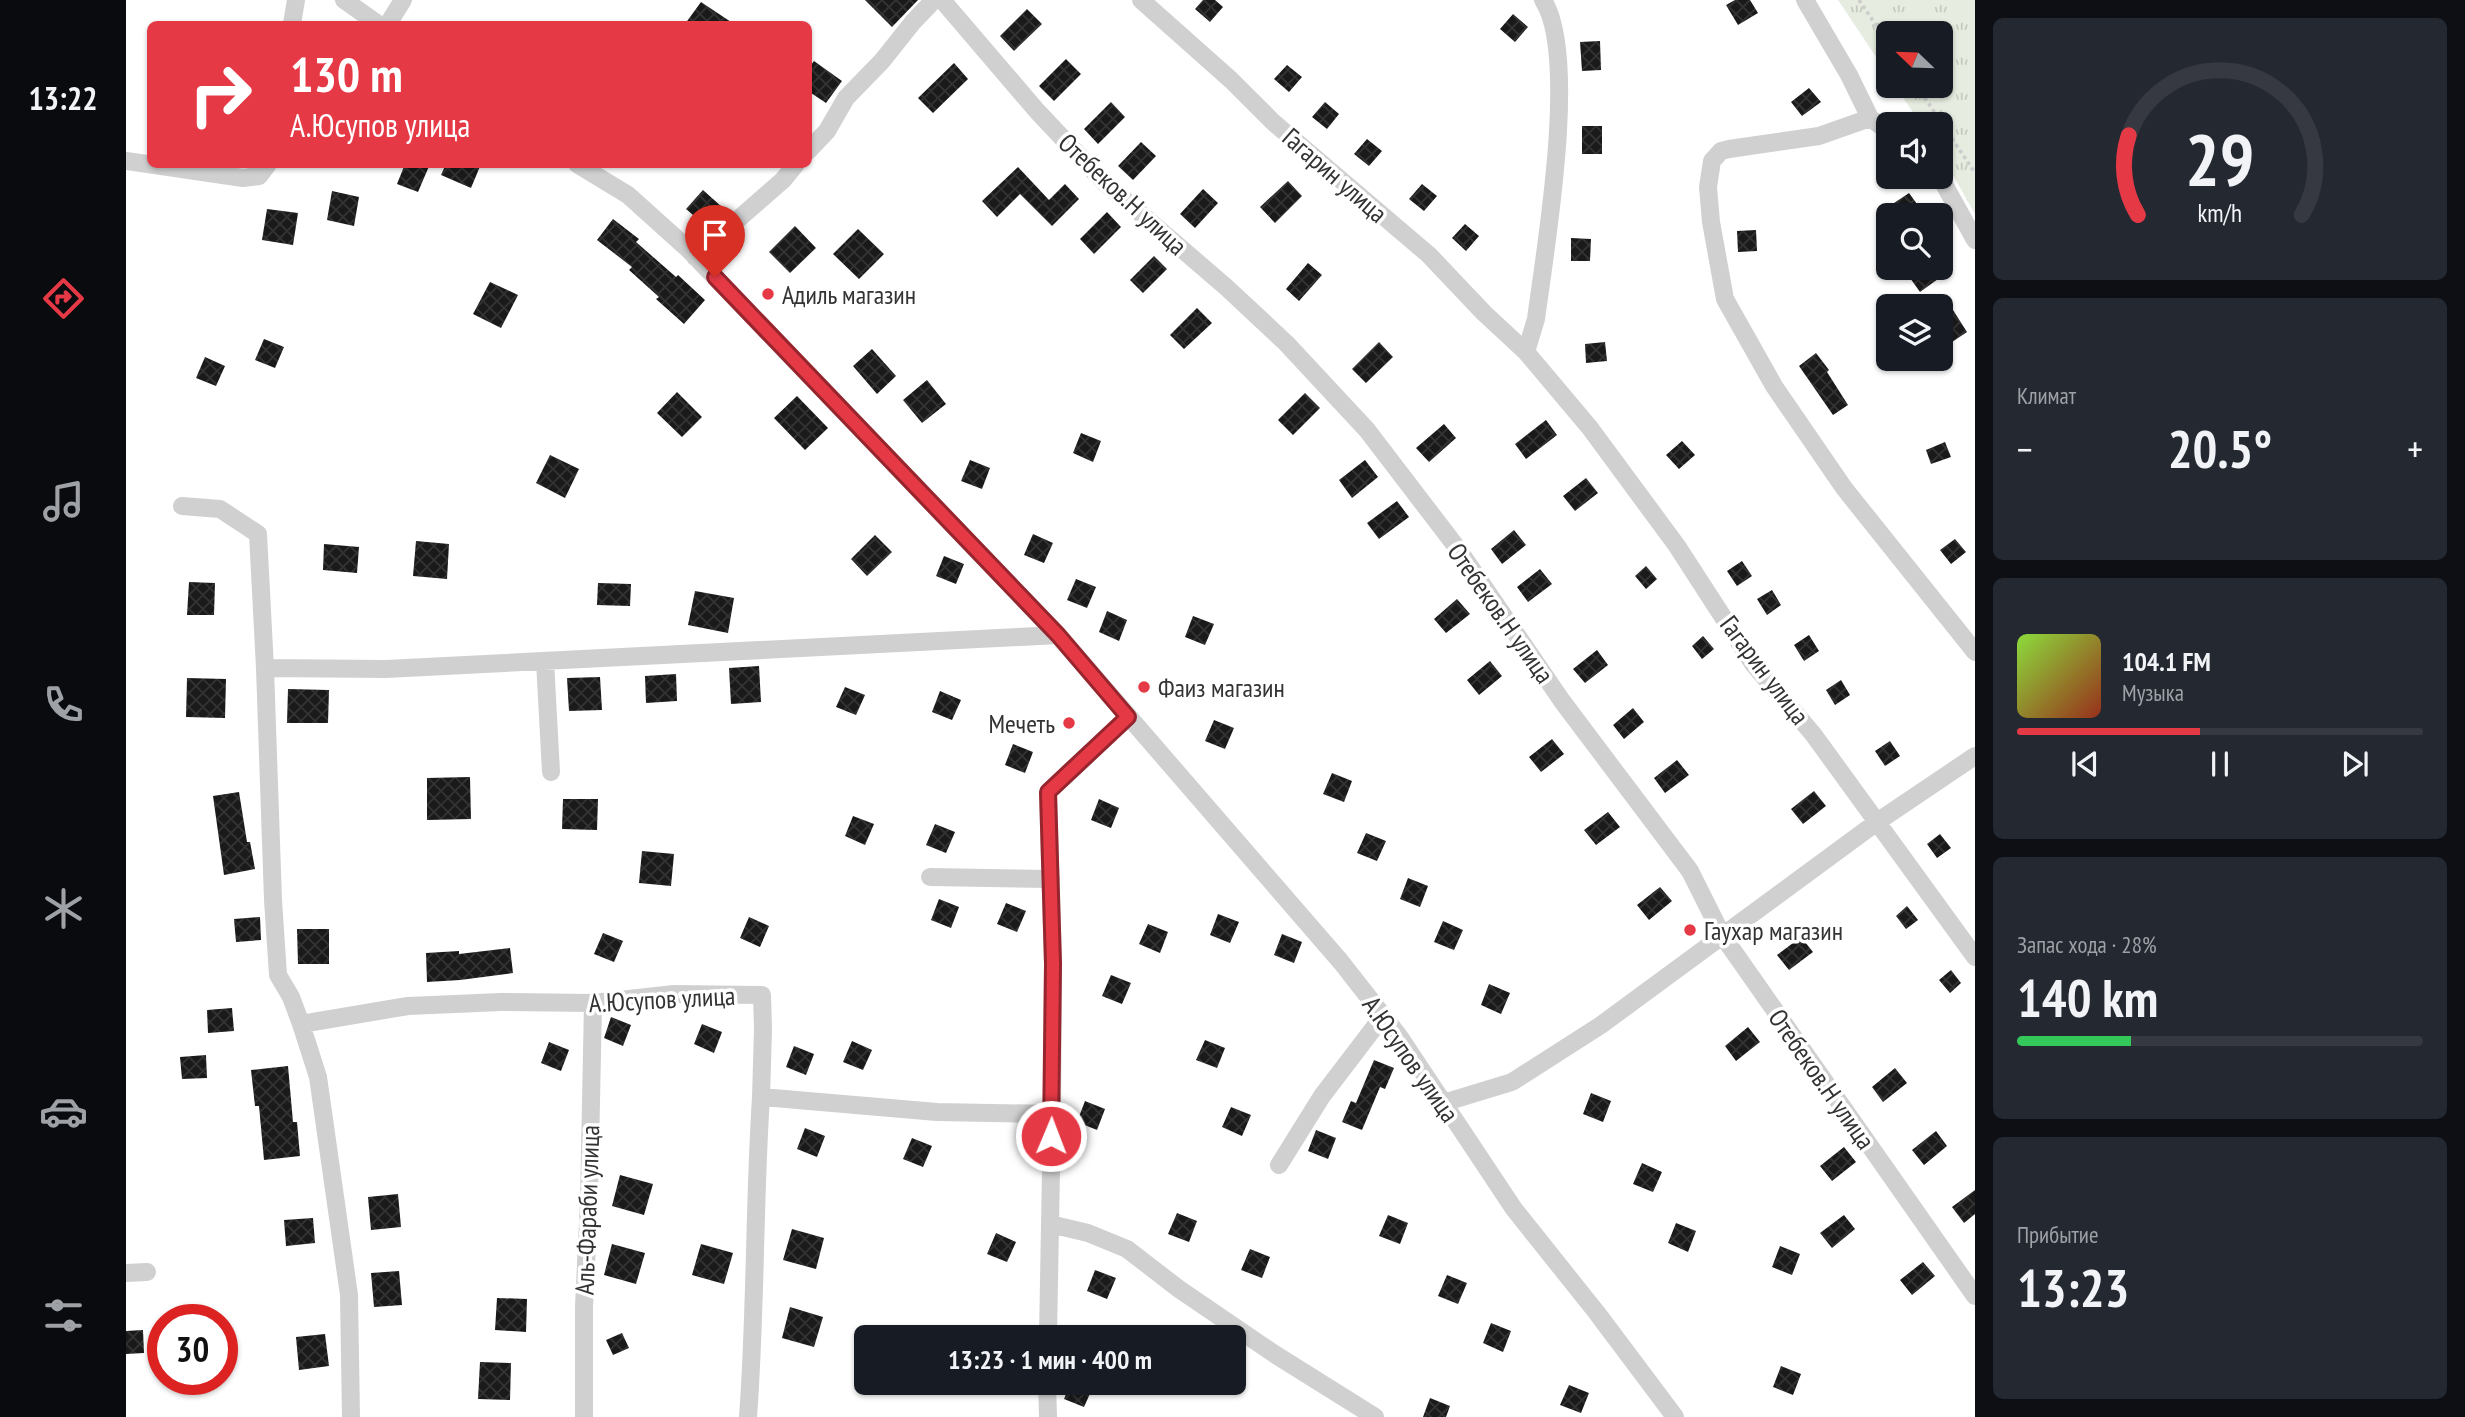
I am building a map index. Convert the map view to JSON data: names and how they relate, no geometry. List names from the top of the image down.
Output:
{
  "streets": {
    "street": [
      "Гагарин улица",
      "Отебеков.Н улица",
      "А.Юсупов улица",
      "Аль-Фараби улица"
    ]
  },
  "crossings": [
    ["А.Юсупов улица", "Аль-Фараби улица"]
  ],
  "places": [
    "Адиль магазин",
    "Фаиз магазин",
    "Мечеть",
    "Гаухар магазин"
  ],
  "north": "top left",
  "page": {
    "tabs": "13:22",
    "turn": ["130 m", "А.Юсупов улица"],
    "tile": [
      "Климат",
      ["Запас хода · 28%", "140 km"],
      ["Прибытие", "13:23"]
    ],
    "heat": ["−", "20.5°", "+"],
    "song": ["104.1 FM", "Музыка"],
    "limit": "30",
    "trip": "13:23 · 1 мин · 400 m",
    "gauge": ["29", "km/h"]
  }
}
